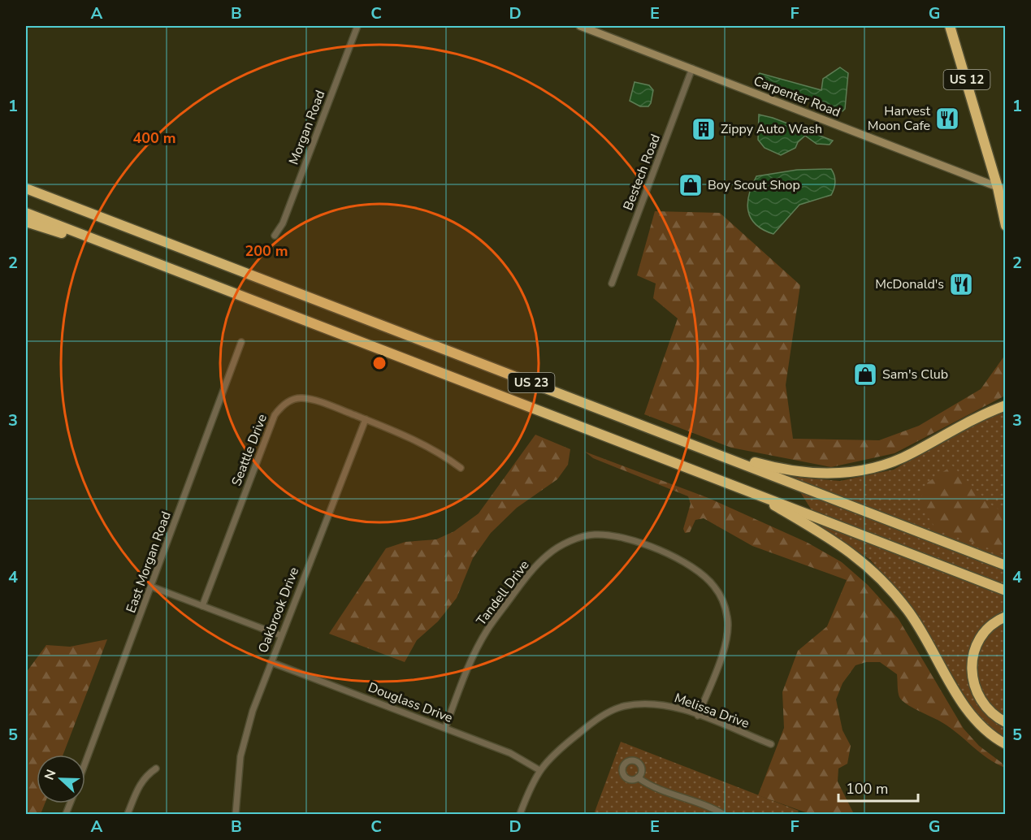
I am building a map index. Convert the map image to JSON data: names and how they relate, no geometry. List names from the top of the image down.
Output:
{
  "streets": {
    "highway": ["US 12", "US 23"],
    "main road": ["Carpenter Road"],
    "street": [
      "Morgan Road",
      "Bestech Road",
      "Seattle Drive",
      "East Morgan Road",
      "Tandell Drive",
      "Oakbrook Drive",
      "Douglass Drive",
      "Melissa Drive"
    ]
  },
  "crossings": [
    ["US 12", "Carpenter Road"],
    ["Carpenter Road", "Bestech Road"],
    ["Seattle Drive", "Oakbrook Drive"],
    ["Tandell Drive", "Douglass Drive"],
    ["Tandell Drive", "Melissa Drive"],
    ["Oakbrook Drive", "Douglass Drive"],
    ["Douglass Drive", "Melissa Drive"]
  ],
  "places": {
    "restaurant": ["Harvest Moon Cafe", "McDonald's"],
    "building": ["Zippy Auto Wash"],
    "shop": ["Boy Scout Shop", "Sam's Club"]
  },
  "scale_bar": "100 m",
  "north": "left",
  "grid": {
    "columns": [
      "A",
      "B",
      "C",
      "D",
      "E",
      "F",
      "G"
    ],
    "rows": [
      "1",
      "2",
      "3",
      "4",
      "5"
    ]
  },
  "rings": ["400 m", "200 m"]
}
